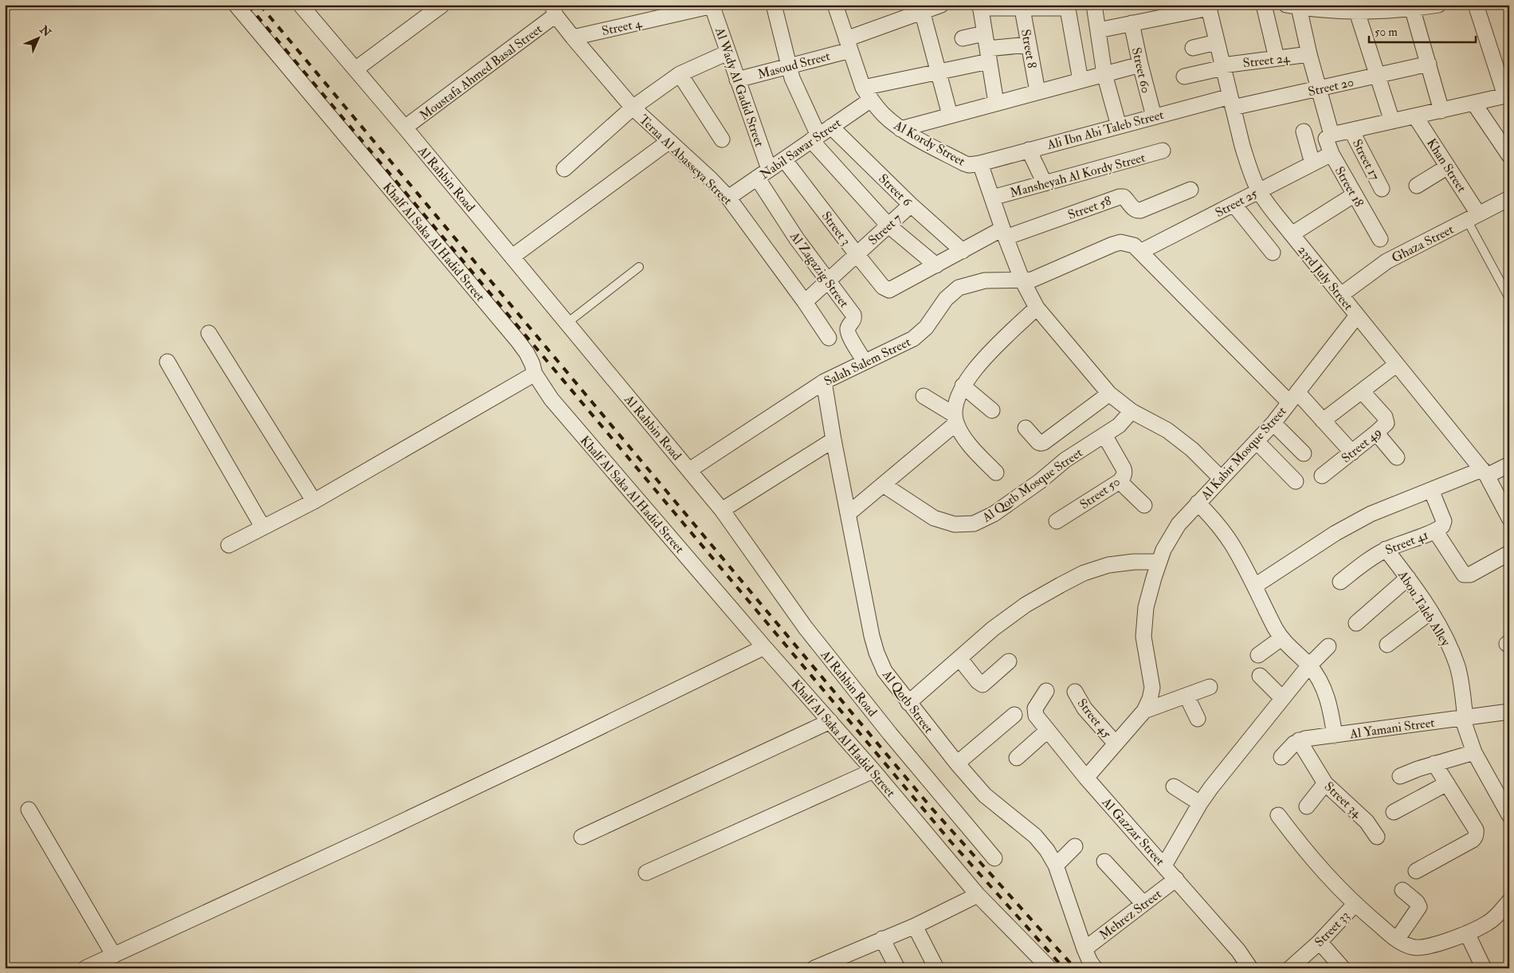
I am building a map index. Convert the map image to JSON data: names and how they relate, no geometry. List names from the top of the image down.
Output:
{
  "streets": {
    "street": [
      "Street 4",
      "Street 8",
      "Street 24",
      "Masoud Street",
      "Street 60",
      "Moustafa Ahmed Basal Street",
      "Street 20",
      "Al Wady Al Gadid Street",
      "Ali Ibn Abi Taleb Street",
      "Al Kordy Street",
      "Nabil Sawar Street",
      "Teraa Al Abasseya Street",
      "Street 17",
      "Khan Street",
      "Mansheyah Al Kordy Street",
      "Al Rahbin Road",
      "Street 18",
      "Street 6",
      "Street 25",
      "Street 58",
      "Street 3",
      "Street 7",
      "Khalf Al Saka Al Hadid Street",
      "Ghaza Street",
      "Al Zagazig Street",
      "23rd July Street",
      "Salah Salem Street",
      "Street 49",
      "Al Kabir Mosque Street",
      "Al Qotb Mosque Street",
      "Street 50",
      "Street 41",
      "Abou Taleb Alley",
      "Al Qotb Street",
      "Street 45",
      "Al Yamani Street",
      "Street 34",
      "Al Gazzar Street",
      "Mehrez Street",
      "Street 33"
    ]
  },
  "crossings": [
    ["Street 4", "Al Wady Al Gadid Street"],
    ["Street 4", "Teraa Al Abasseya Street"],
    ["Street 24", "23rd July Street"],
    ["Masoud Street", "Al Wady Al Gadid Street"],
    ["Masoud Street", "Al Kordy Street"],
    ["Street 60", "Ali Ibn Abi Taleb Street"],
    ["Moustafa Ahmed Basal Street", "Teraa Al Abasseya Street"],
    ["Moustafa Ahmed Basal Street", "Al Rahbin Road"],
    ["Street 20", "Ali Ibn Abi Taleb Street"],
    ["Street 20", "23rd July Street"],
    ["Al Wady Al Gadid Street", "Nabil Sawar Street"],
    ["Ali Ibn Abi Taleb Street", "Al Kordy Street"],
    ["Ali Ibn Abi Taleb Street", "23rd July Street"],
    ["Al Kordy Street", "Nabil Sawar Street"],
    ["Nabil Sawar Street", "Teraa Al Abasseya Street"],
    ["Nabil Sawar Street", "Street 6"],
    ["Nabil Sawar Street", "Street 3"],
    ["Nabil Sawar Street", "Al Zagazig Street"],
    ["Teraa Al Abasseya Street", "Street 7"],
    ["Khan Street", "Ghaza Street"],
    ["Al Rahbin Road", "Salah Salem Street"],
    ["Street 18", "Street 25"],
    ["Street 6", "Street 7"],
    ["Street 25", "23rd July Street"],
    ["Street 25", "Salah Salem Street"],
    ["Street 3", "Street 7"],
    ["Street 7", "Al Zagazig Street"],
    ["Ghaza Street", "23rd July Street"],
    ["Al Zagazig Street", "Salah Salem Street"],
    ["23rd July Street", "Al Kabir Mosque Street"],
    ["Salah Salem Street", "Al Qotb Street"],
    ["Al Qotb Mosque Street", "Street 50"],
    ["Street 41", "Abou Taleb Alley"],
    ["Abou Taleb Alley", "Al Yamani Street"],
    ["Al Qotb Street", "Mehrez Street"],
    ["Al Yamani Street", "Street 34"],
    ["Al Gazzar Street", "Mehrez Street"]
  ],
  "scale_bar": "50 m",
  "north": "top right"
}
